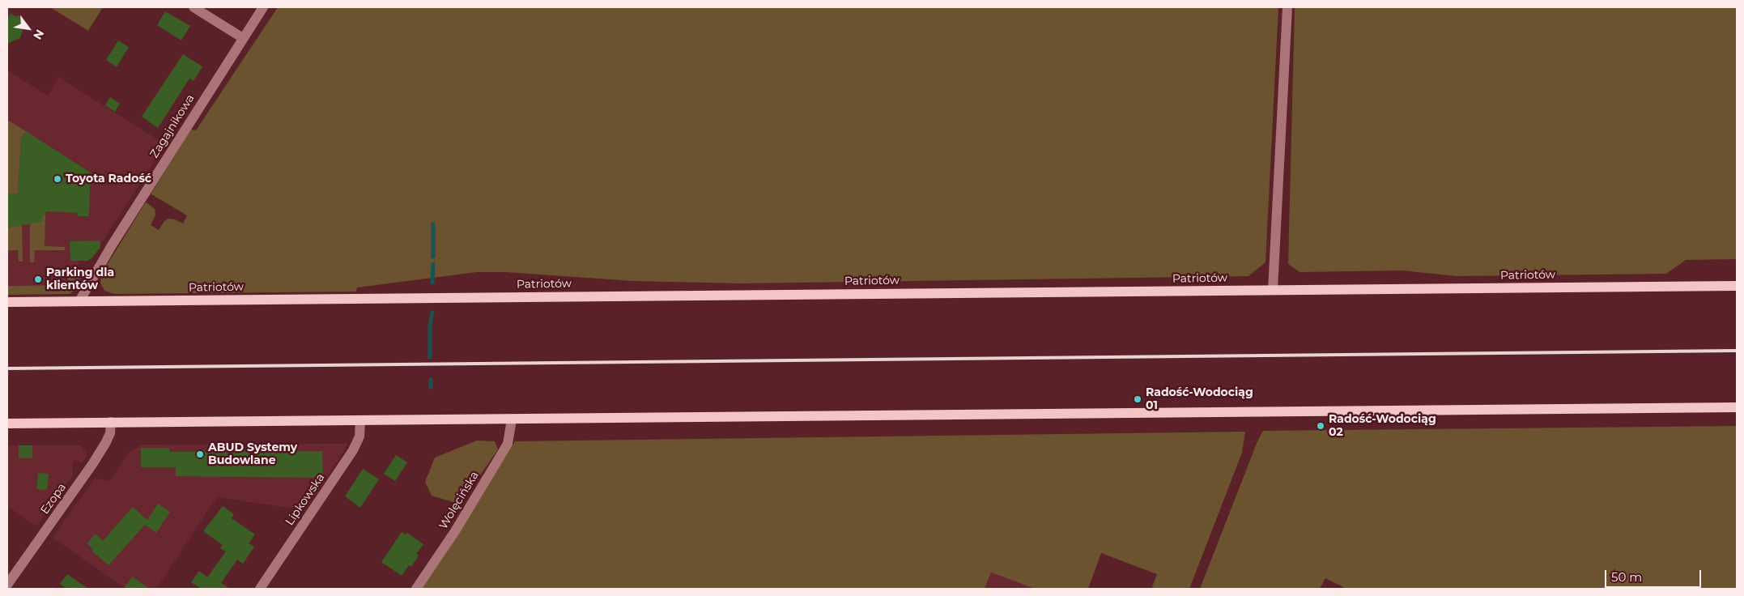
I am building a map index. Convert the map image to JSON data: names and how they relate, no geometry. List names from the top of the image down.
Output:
{
  "streets": {
    "main road": ["Patriotów"],
    "street": [
      "Zagajnikowa",
      "Ezopa",
      "Lipkowska",
      "Wolęcińska"
    ]
  },
  "crossings": [
    ["Zagajnikowa", "Patriotów"]
  ],
  "places": [
    "Toyota Radość",
    "Parking dla klientów",
    "Radość-Wodociąg 01",
    "Radość-Wodociąg 02",
    "ABUD Systemy Budowlane"
  ],
  "scale_bar": "50 m",
  "north": "bottom right"
}
